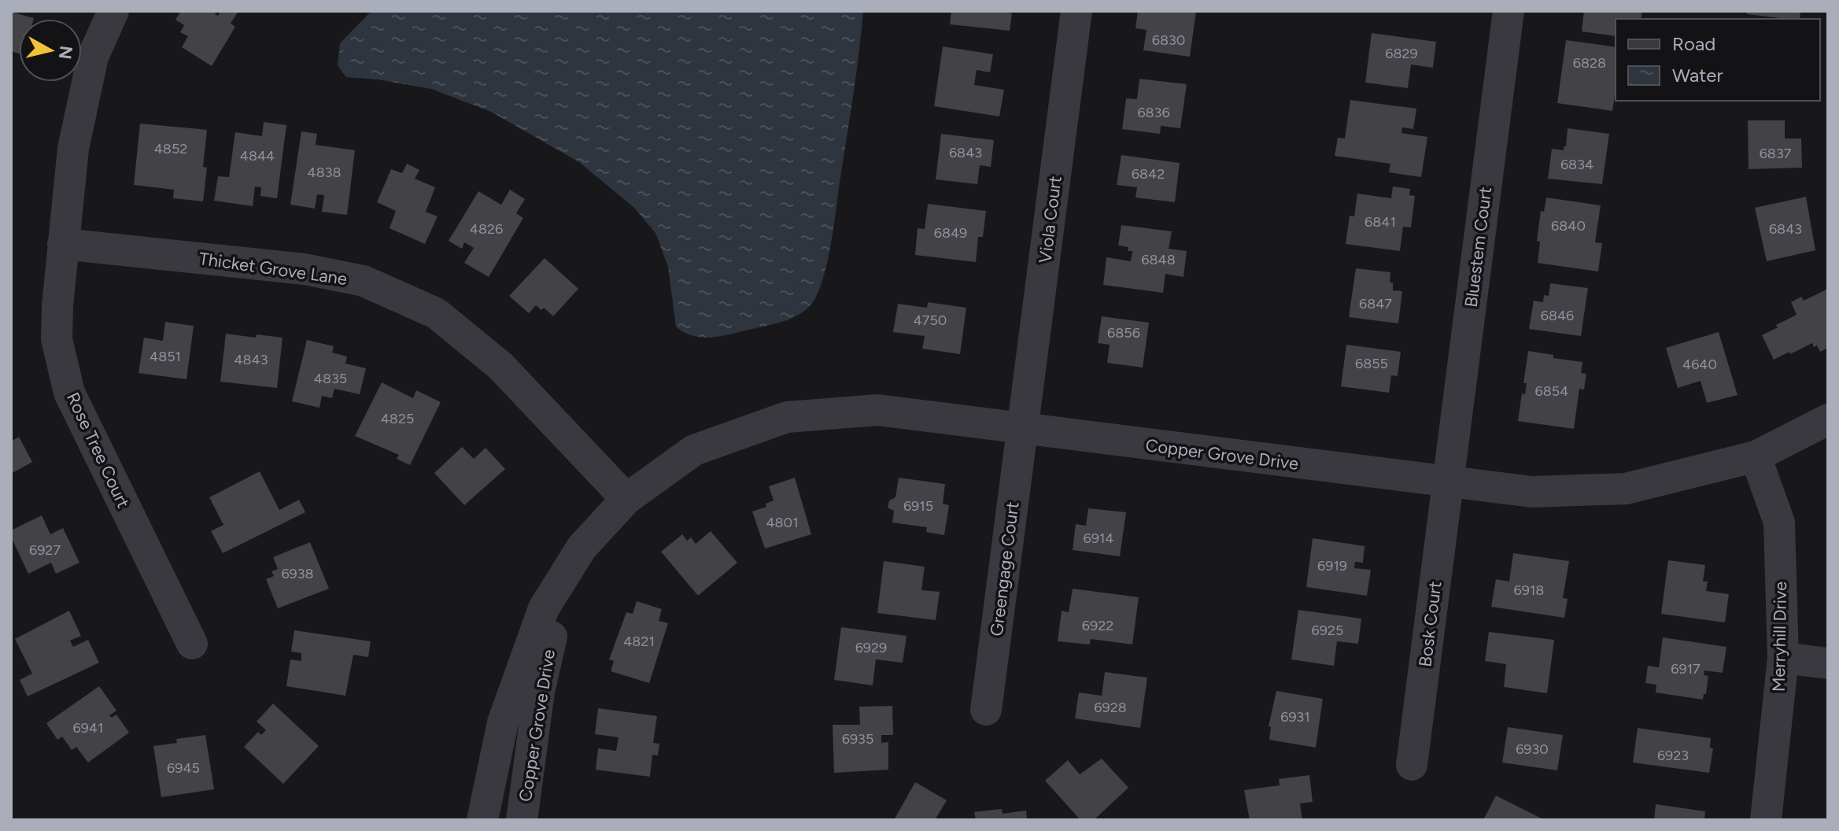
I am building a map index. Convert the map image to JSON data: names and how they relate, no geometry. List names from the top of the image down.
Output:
{
  "streets": {
    "street": [
      "Viola Court",
      "Bluestem Court",
      "Thicket Grove Lane",
      "Rose Tree Court",
      "Copper Grove Drive",
      "Greengage Court",
      "Bosk Court",
      "Merryhill Drive"
    ]
  },
  "crossings": [
    ["Viola Court", "Copper Grove Drive"],
    ["Viola Court", "Greengage Court"],
    ["Bluestem Court", "Copper Grove Drive"],
    ["Bluestem Court", "Bosk Court"],
    ["Thicket Grove Lane", "Rose Tree Court"],
    ["Thicket Grove Lane", "Copper Grove Drive"],
    ["Copper Grove Drive", "Greengage Court"],
    ["Copper Grove Drive", "Bosk Court"],
    ["Copper Grove Drive", "Merryhill Drive"]
  ],
  "house_numbers": [
    "6830",
    "6829",
    "6828",
    "6836",
    "4852",
    "6843",
    "6837",
    "4844",
    "6834",
    "4838",
    "6842",
    "6841",
    "6840",
    "4826",
    "6843",
    "6849",
    "6848",
    "6847",
    "6846",
    "4750",
    "6856",
    "4851",
    "4843",
    "6855",
    "4640",
    "4835",
    "6854",
    "4825",
    "6915",
    "4801",
    "6914",
    "6927",
    "6919",
    "6938",
    "6918",
    "6922",
    "6925",
    "4821",
    "6929",
    "6917",
    "6928",
    "6931",
    "6941",
    "6935",
    "6930",
    "6923",
    "6945"
  ],
  "legend": ["Road", "Water"],
  "north": "right"
}
